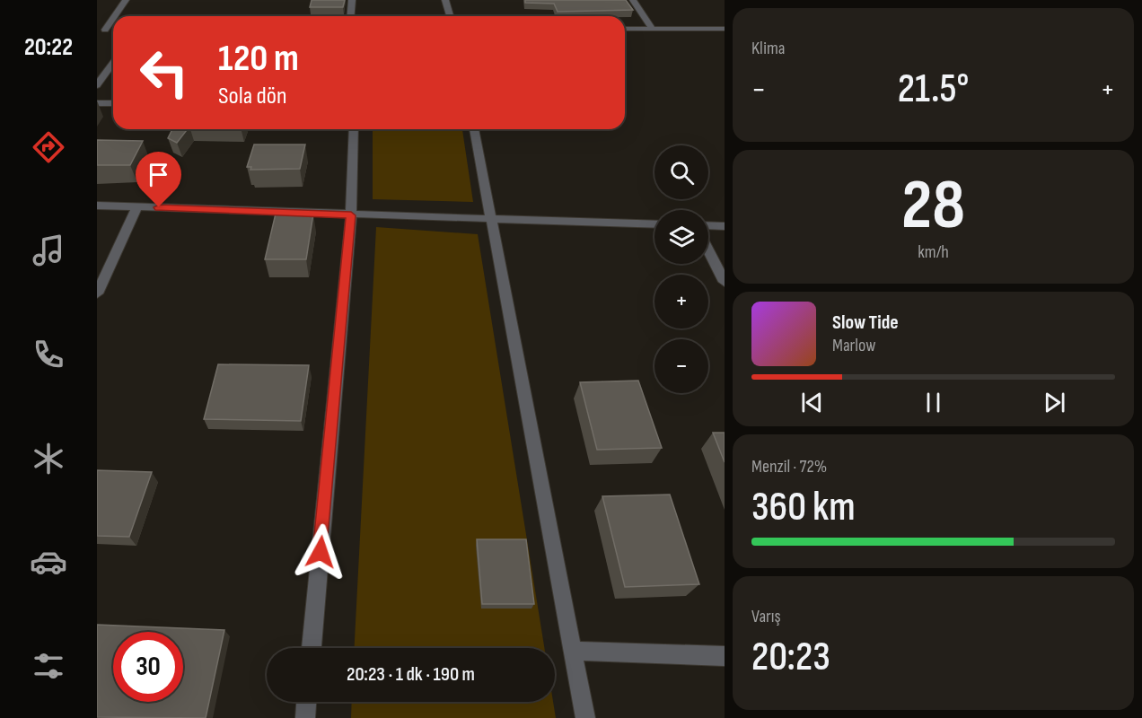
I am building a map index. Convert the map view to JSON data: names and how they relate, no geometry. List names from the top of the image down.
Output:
{
  "page": {
    "tabs": "20:22",
    "tile": [
      "Klima",
      ["28", "km/h"],
      ["Menzil · 72%", "360 km"],
      ["Varış", "20:23"]
    ],
    "turn": ["120 m", "Sola dön"],
    "heat": ["−", "21.5°", "+"],
    "map_buttons": ["+", "−"],
    "song": ["Slow Tide", "Marlow"],
    "limit": "30",
    "trip": "20:23 · 1 dk · 190 m"
  }
}
